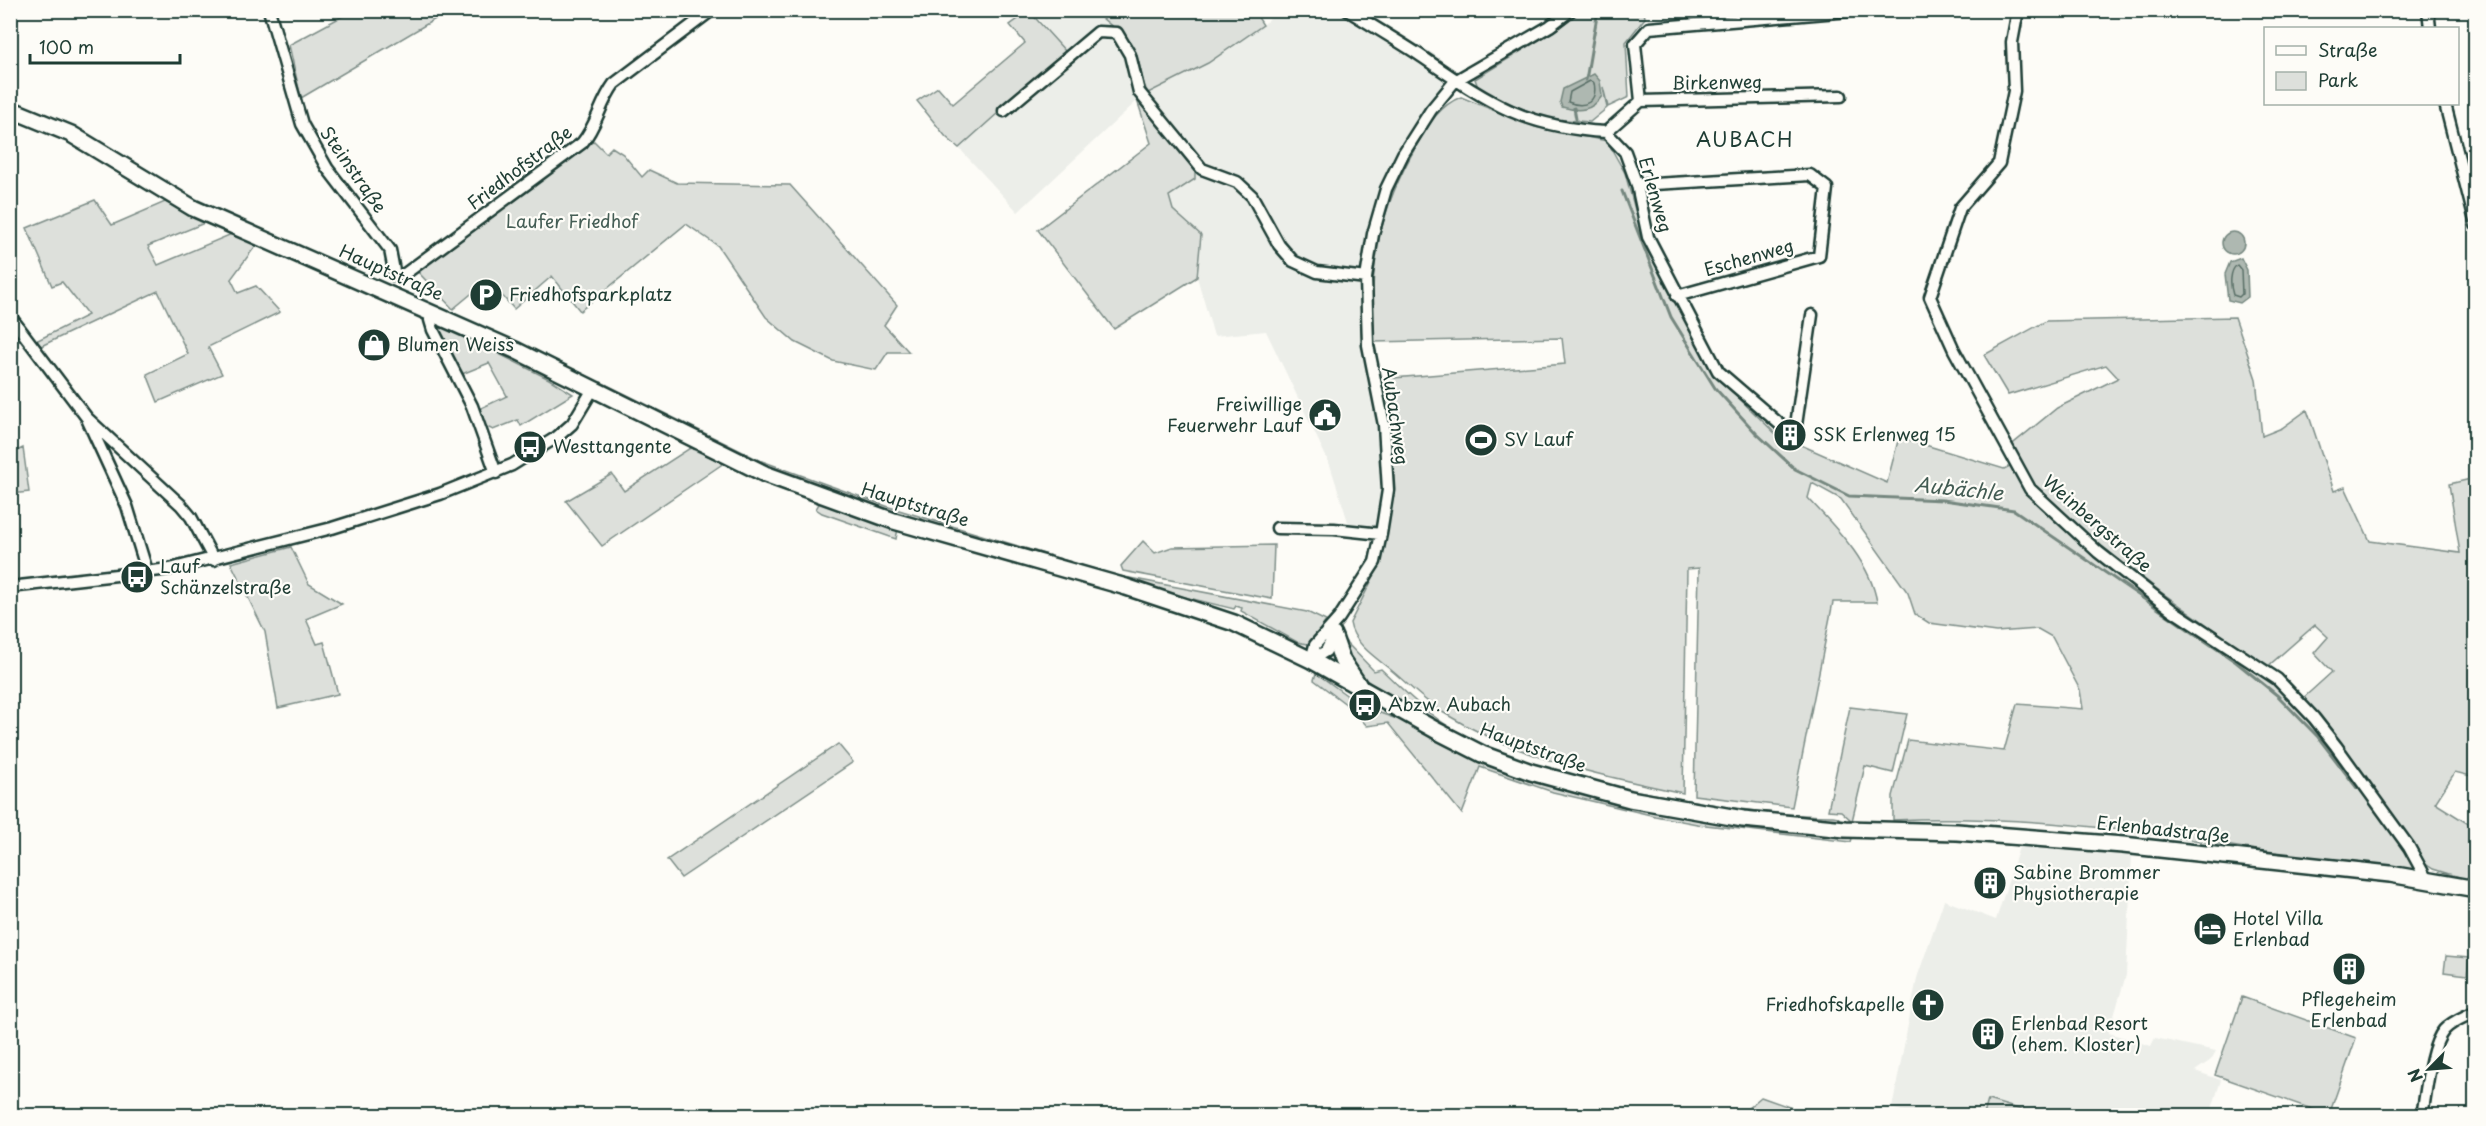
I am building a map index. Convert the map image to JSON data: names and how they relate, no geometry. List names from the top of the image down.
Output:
{
  "streets": {
    "main road": ["Hauptstraße", "Erlenbadstraße"],
    "street": [
      "Birkenweg",
      "Friedhofstraße",
      "Steinstraße",
      "Erlenweg",
      "Eschenweg",
      "Aubachweg",
      "Weinbergstraße"
    ]
  },
  "crossings": [
    ["Friedhofstraße", "Steinstraße"],
    ["Erlenweg", "Eschenweg"],
    ["Hauptstraße", "Aubachweg"],
    ["Hauptstraße", "Erlenbadstraße"],
    ["Weinbergstraße", "Erlenbadstraße"]
  ],
  "districts": ["AUBACH"],
  "water": ["Aubächle"],
  "parks": ["Laufer Friedhof"],
  "places": {
    "parking": ["Friedhofsparkplatz"],
    "shop": ["Blumen Weiss"],
    "public building": ["Freiwillige Feuerwehr Lauf"],
    "building": [
      "SSK Erlenweg 15",
      "Sabine Brommer Physiotherapie",
      "Pflegeheim Erlenbad",
      "Erlenbad Resort (ehem. Kloster)"
    ],
    "sports": ["SV Lauf"],
    "bus stop": ["Westtangente", "Lauf Schänzelstraße", "Abzw. Aubach"],
    "hotel": ["Hotel Villa Erlenbad"],
    "church": ["Friedhofskapelle"]
  },
  "legend": ["Straße", "Park"],
  "scale_bar": "100 m",
  "north": "bottom left"
}
